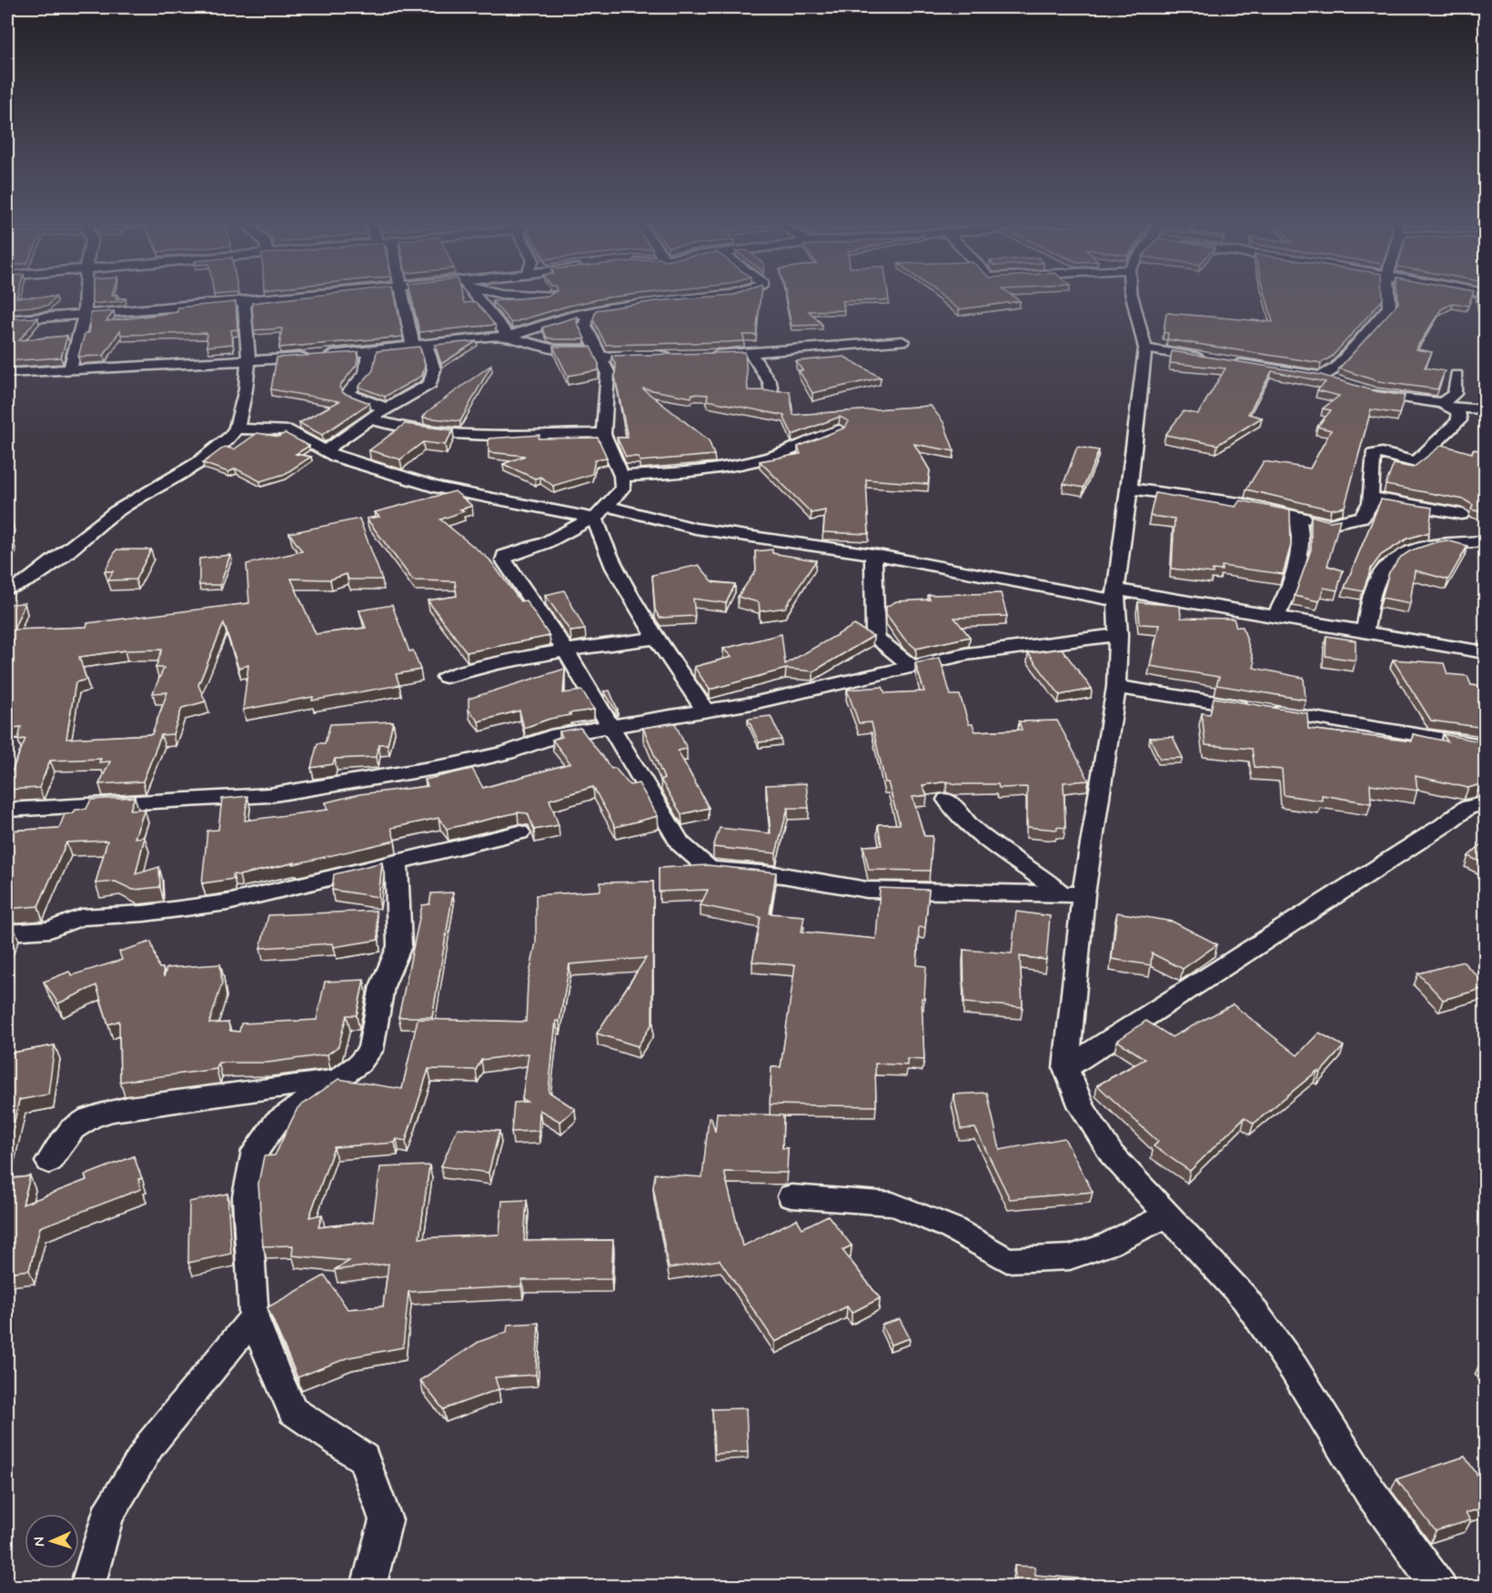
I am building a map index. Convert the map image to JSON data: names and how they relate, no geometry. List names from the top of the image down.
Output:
{
  "north": "left"
}
